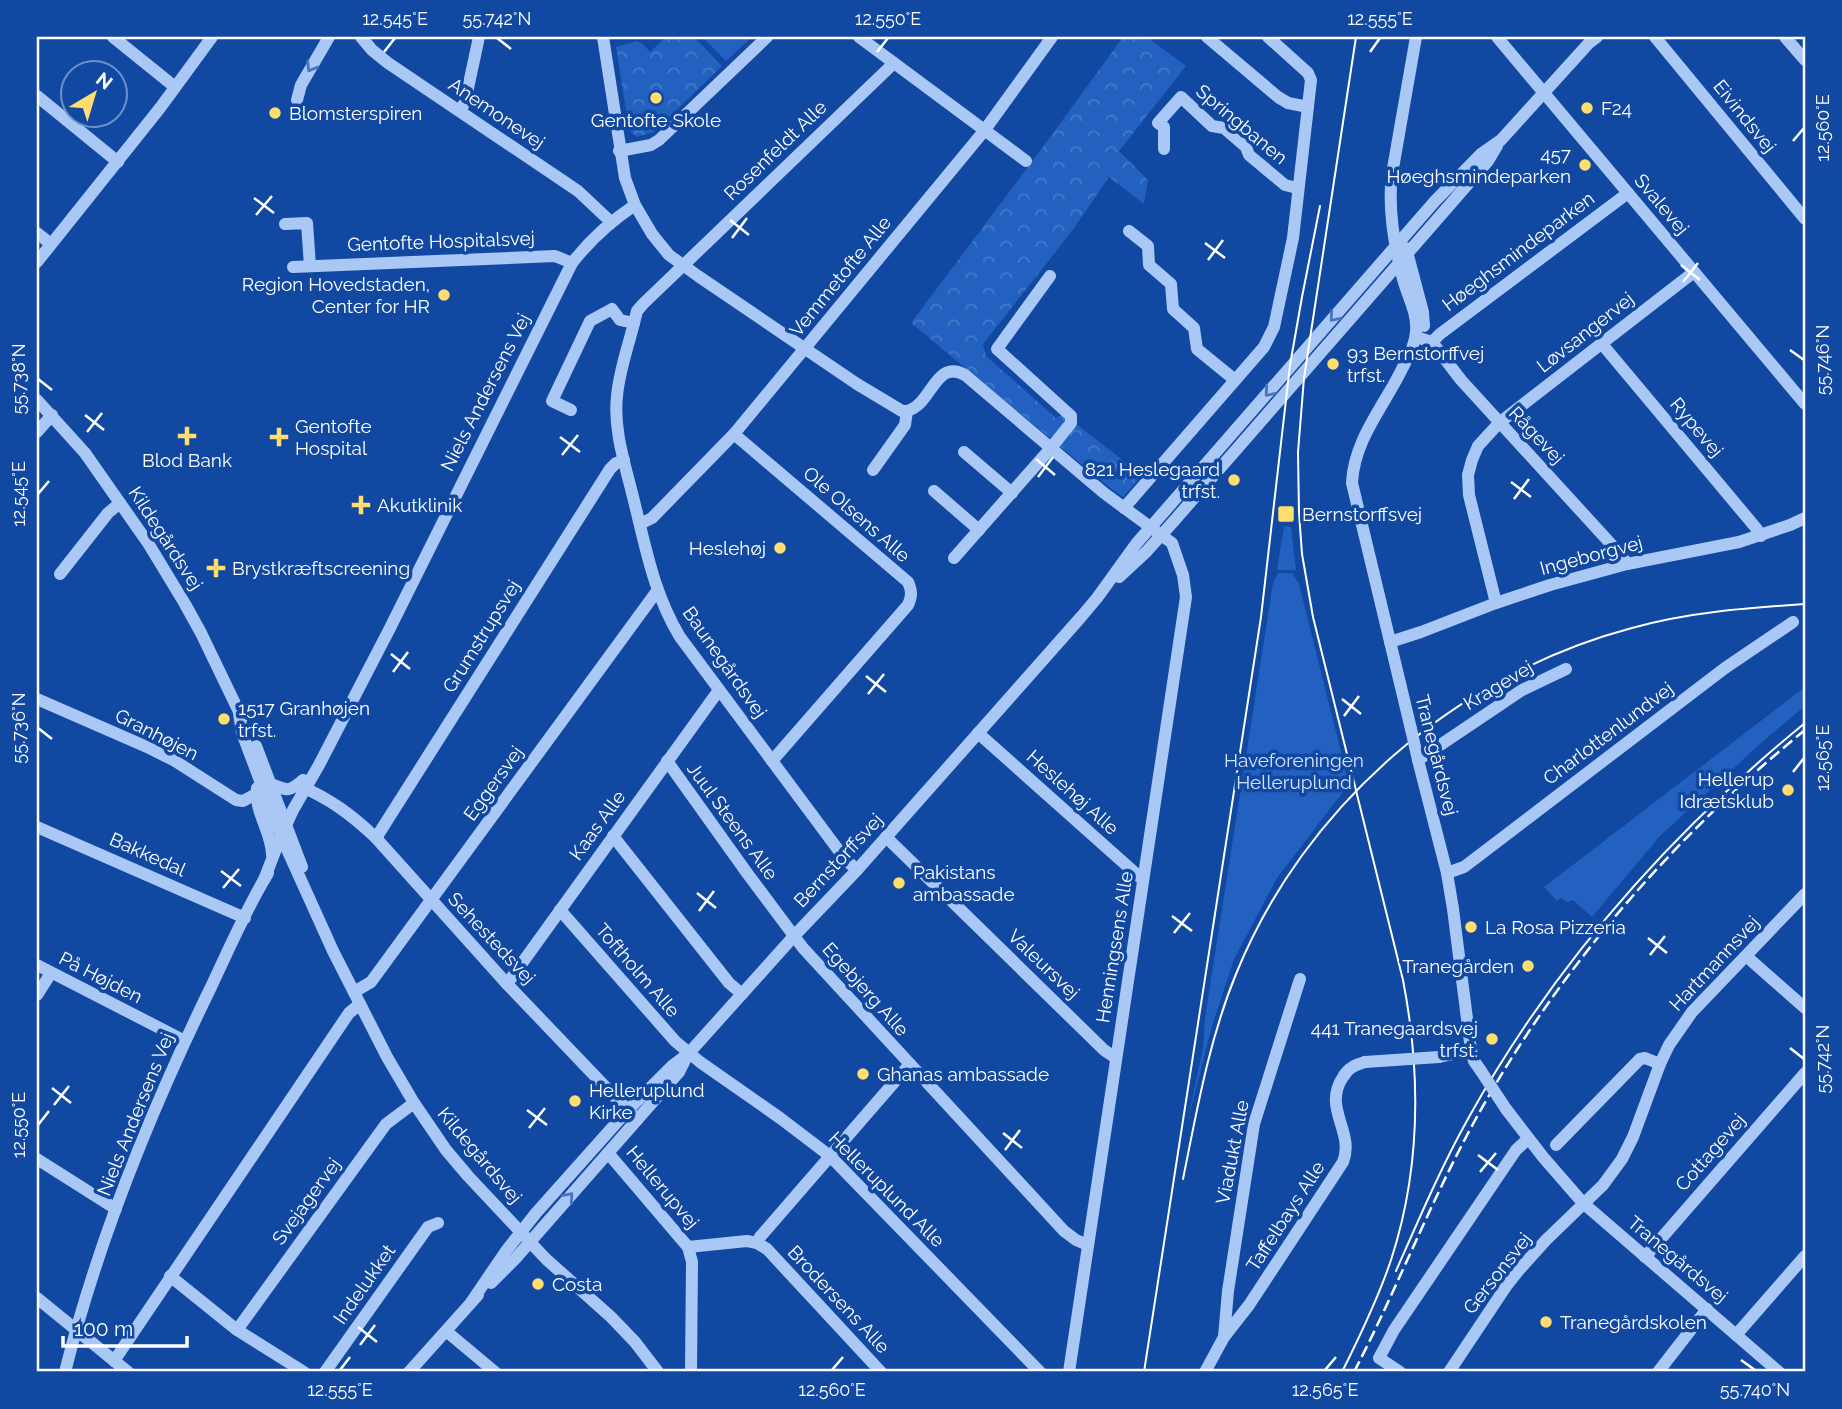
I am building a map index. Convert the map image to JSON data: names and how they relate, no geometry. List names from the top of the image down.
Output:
{
  "streets": {
    "street": [
      "Anemonevej",
      "Eivindsvej",
      "Springbanen",
      "Rosenfeldt Alle",
      "Svalevej",
      "Gentofte Hospitalsvej",
      "Høeghsmindeparken",
      "Vemmetofte Alle",
      "Løvsangervej",
      "Niels Andersens Vej",
      "Rypevej",
      "Rågevej",
      "Ole Olsens Alle",
      "Kildegårdsvej",
      "Ingeborgvej",
      "Grumstrupsvej",
      "Baunegårdsvej",
      "Kragevej",
      "Charlottenlundvej",
      "Granhøjen",
      "Tranegårdsvej",
      "Eggersvej",
      "Heslehøj Alle",
      "Juul Steens Alle",
      "Kaas Alle",
      "Bakkedal",
      "Bernstorffsvej",
      "Sehestedsvej",
      "Henningsens Alle",
      "Hartmannsvej",
      "Valeursvej",
      "Toftholm Alle",
      "På Højden",
      "Egebjerg Alle",
      "Viadukt Alle",
      "Cottagevej",
      "Hellerupvej",
      "Helleruplund Alle",
      "Svejagervej",
      "Taffelbays Alle",
      "Gersonsvej",
      "Indelukket",
      "Brodersens Alle"
    ]
  },
  "crossings": [
    ["Anemonevej", "Niels Andersens Vej"],
    ["Rosenfeldt Alle", "Baunegårdsvej"],
    ["Svalevej", "Høeghsmindeparken"],
    ["Svalevej", "Løvsangervej"],
    ["Svalevej", "Bernstorffsvej"],
    ["Gentofte Hospitalsvej", "Niels Andersens Vej"],
    ["Høeghsmindeparken", "Rågevej"],
    ["Høeghsmindeparken", "Tranegårdsvej"],
    ["Vemmetofte Alle", "Ole Olsens Alle"],
    ["Vemmetofte Alle", "Baunegårdsvej"],
    ["Løvsangervej", "Rypevej"],
    ["Løvsangervej", "Rågevej"],
    ["Løvsangervej", "Ingeborgvej"],
    ["Niels Andersens Vej", "Kildegårdsvej"],
    ["Niels Andersens Vej", "Bakkedal"],
    ["Niels Andersens Vej", "Sehestedsvej"],
    ["Niels Andersens Vej", "På Højden"],
    ["Rypevej", "Ingeborgvej"],
    ["Rågevej", "Ingeborgvej"],
    ["Rågevej", "Tranegårdsvej"],
    ["Ole Olsens Alle", "Baunegårdsvej"],
    ["Kildegårdsvej", "Granhøjen"],
    ["Kildegårdsvej", "Eggersvej"],
    ["Kildegårdsvej", "Bernstorffsvej"],
    ["Kildegårdsvej", "Svejagervej"],
    ["Ingeborgvej", "Tranegårdsvej"],
    ["Grumstrupsvej", "Baunegårdsvej"],
    ["Grumstrupsvej", "Sehestedsvej"],
    ["Baunegårdsvej", "Eggersvej"],
    ["Baunegårdsvej", "Kaas Alle"],
    ["Baunegårdsvej", "Bernstorffsvej"],
    ["Kragevej", "Tranegårdsvej"],
    ["Charlottenlundvej", "Tranegårdsvej"],
    ["Tranegårdsvej", "Hartmannsvej"],
    ["Tranegårdsvej", "Cottagevej"],
    ["Tranegårdsvej", "Taffelbays Alle"],
    ["Tranegårdsvej", "Gersonsvej"],
    ["Eggersvej", "Sehestedsvej"],
    ["Heslehøj Alle", "Bernstorffsvej"],
    ["Heslehøj Alle", "Henningsens Alle"],
    ["Juul Steens Alle", "Kaas Alle"],
    ["Juul Steens Alle", "Bernstorffsvej"],
    ["Juul Steens Alle", "Egebjerg Alle"],
    ["Kaas Alle", "Sehestedsvej"],
    ["Kaas Alle", "Toftholm Alle"],
    ["Bernstorffsvej", "Sehestedsvej"],
    ["Bernstorffsvej", "Henningsens Alle"],
    ["Bernstorffsvej", "Valeursvej"],
    ["Bernstorffsvej", "Toftholm Alle"],
    ["Bernstorffsvej", "Egebjerg Alle"],
    ["Bernstorffsvej", "Hellerupvej"],
    ["Bernstorffsvej", "Helleruplund Alle"],
    ["Henningsens Alle", "Valeursvej"],
    ["Henningsens Alle", "Egebjerg Alle"],
    ["Hartmannsvej", "Gersonsvej"],
    ["Toftholm Alle", "Helleruplund Alle"],
    ["Viadukt Alle", "Taffelbays Alle"],
    ["Hellerupvej", "Brodersens Alle"]
  ],
  "parks": ["Haveforeningen Helleruplund"],
  "places": {
    "other": [
      "Gentofte Skole",
      "F24",
      "Blomsterspiren",
      "457 Høeghsmindeparken",
      "Region Hovedstaden, Center for HR",
      "93 Bernstorffvej trfst.",
      "821 Heslegaard trfst.",
      "Heslehøj",
      "1517 Granhøjen trfst.",
      "Hellerup Idrætsklub",
      "Pakistans ambassade",
      "La Rosa Pizzeria",
      "Tranegården",
      "441 Tranegaardsvej trfst.",
      "Ghanas ambassade",
      "Helleruplund Kirke",
      "Costa",
      "Tranegårdskolen"
    ],
    "health": [
      "Blod Bank",
      "Gentofte Hospital",
      "Akutklinik",
      "Brystkræftscreening"
    ],
    "transit": ["Bernstorffsvej"]
  },
  "scale_bar": "100 m",
  "north": "top right",
  "coordinates": [
    "12.545°E",
    "55.742°N",
    "12.550°E",
    "12.555°E",
    "12.560°E",
    "55.746°N",
    "55.738°N",
    "55.736°N",
    "12.565°E",
    "55.740°N"
  ]
}
